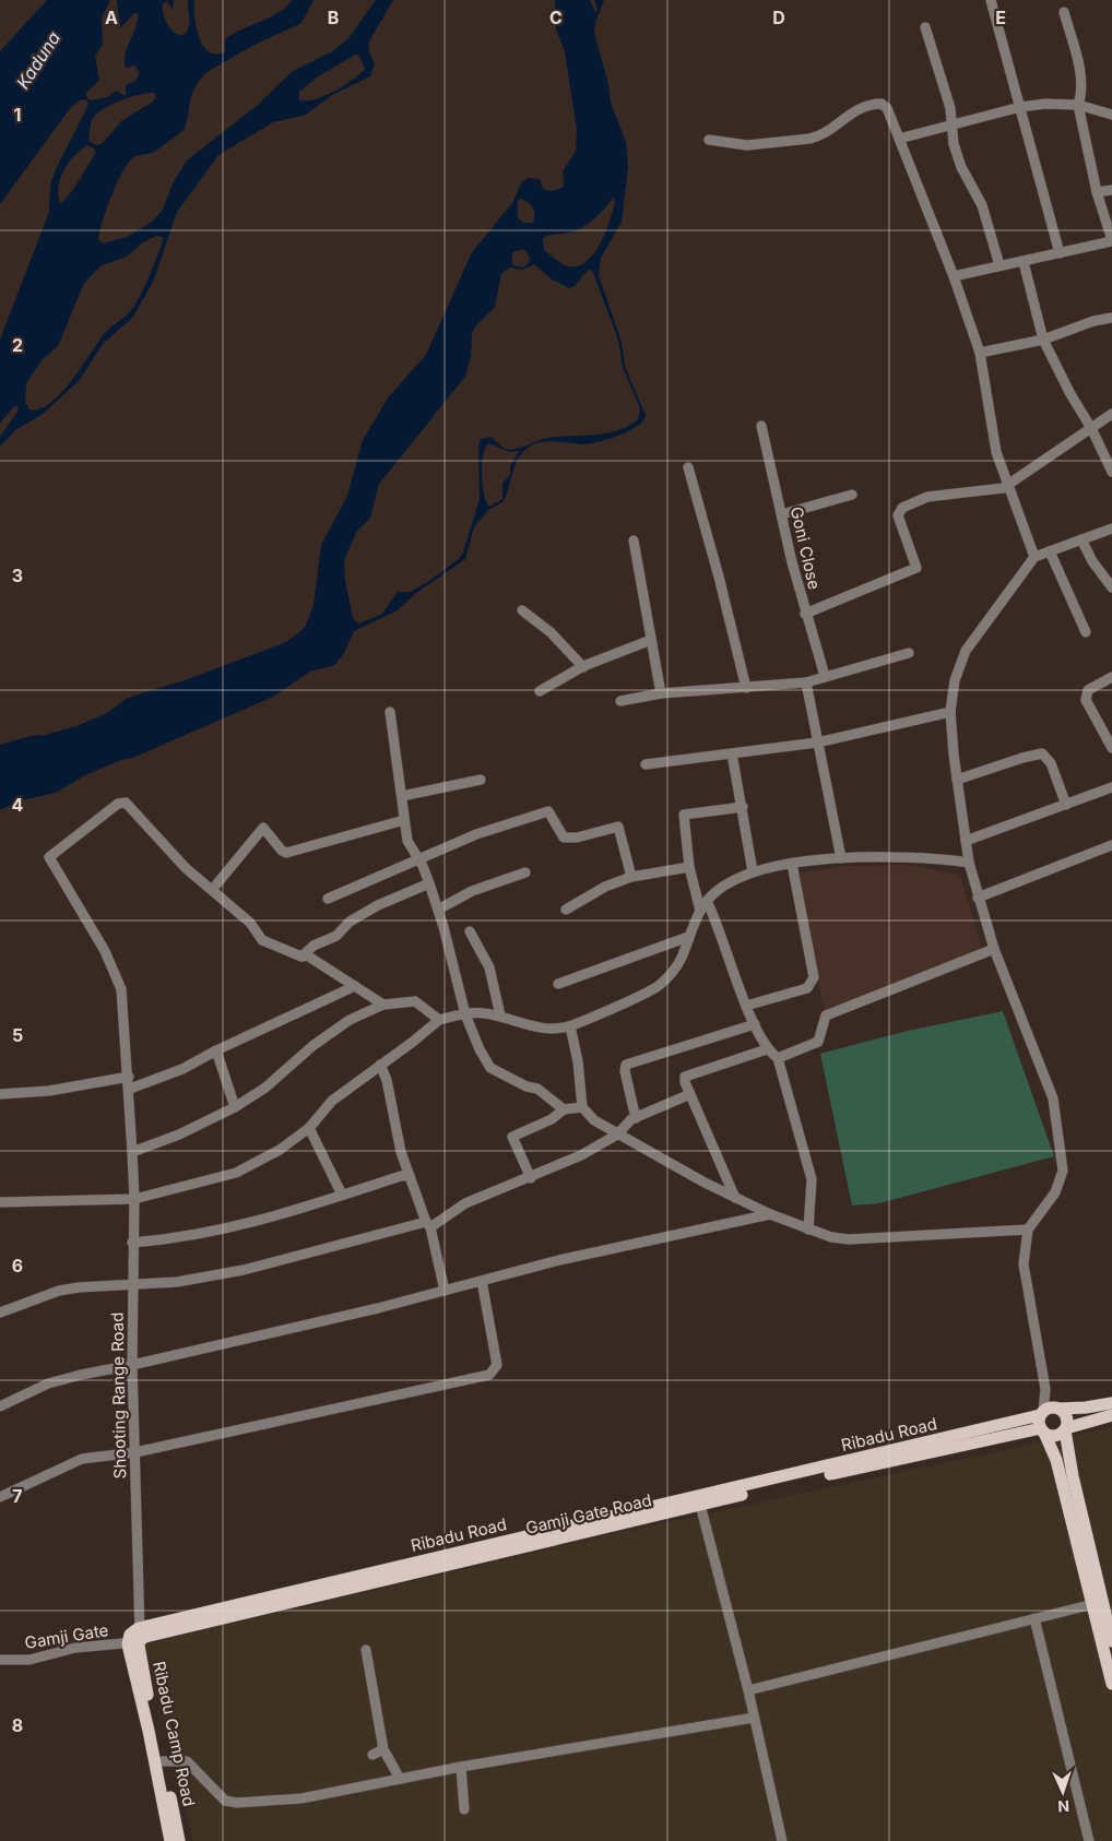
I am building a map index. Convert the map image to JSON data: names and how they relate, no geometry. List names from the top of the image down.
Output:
{
  "streets": {
    "main road": ["Ribadu Road", "Gamji Gate Road", "Ribadu Camp Road"],
    "street": ["Goni Close", "Shooting Range Road", "Gamji Gate"]
  },
  "crossings": [
    ["Shooting Range Road", "Gamji Gate Road"],
    ["Shooting Range Road", "Gamji Gate"],
    ["Shooting Range Road", "Ribadu Camp Road"],
    ["Ribadu Road", "Gamji Gate Road"],
    ["Gamji Gate Road", "Gamji Gate"],
    ["Gamji Gate Road", "Ribadu Camp Road"],
    ["Gamji Gate", "Ribadu Camp Road"]
  ],
  "water": ["Kaduna"],
  "north": "bottom",
  "grid": {
    "columns": [
      "A",
      "B",
      "C",
      "D",
      "E"
    ],
    "rows": [
      "1",
      "2",
      "3",
      "4",
      "5",
      "6",
      "7",
      "8"
    ]
  }
}
